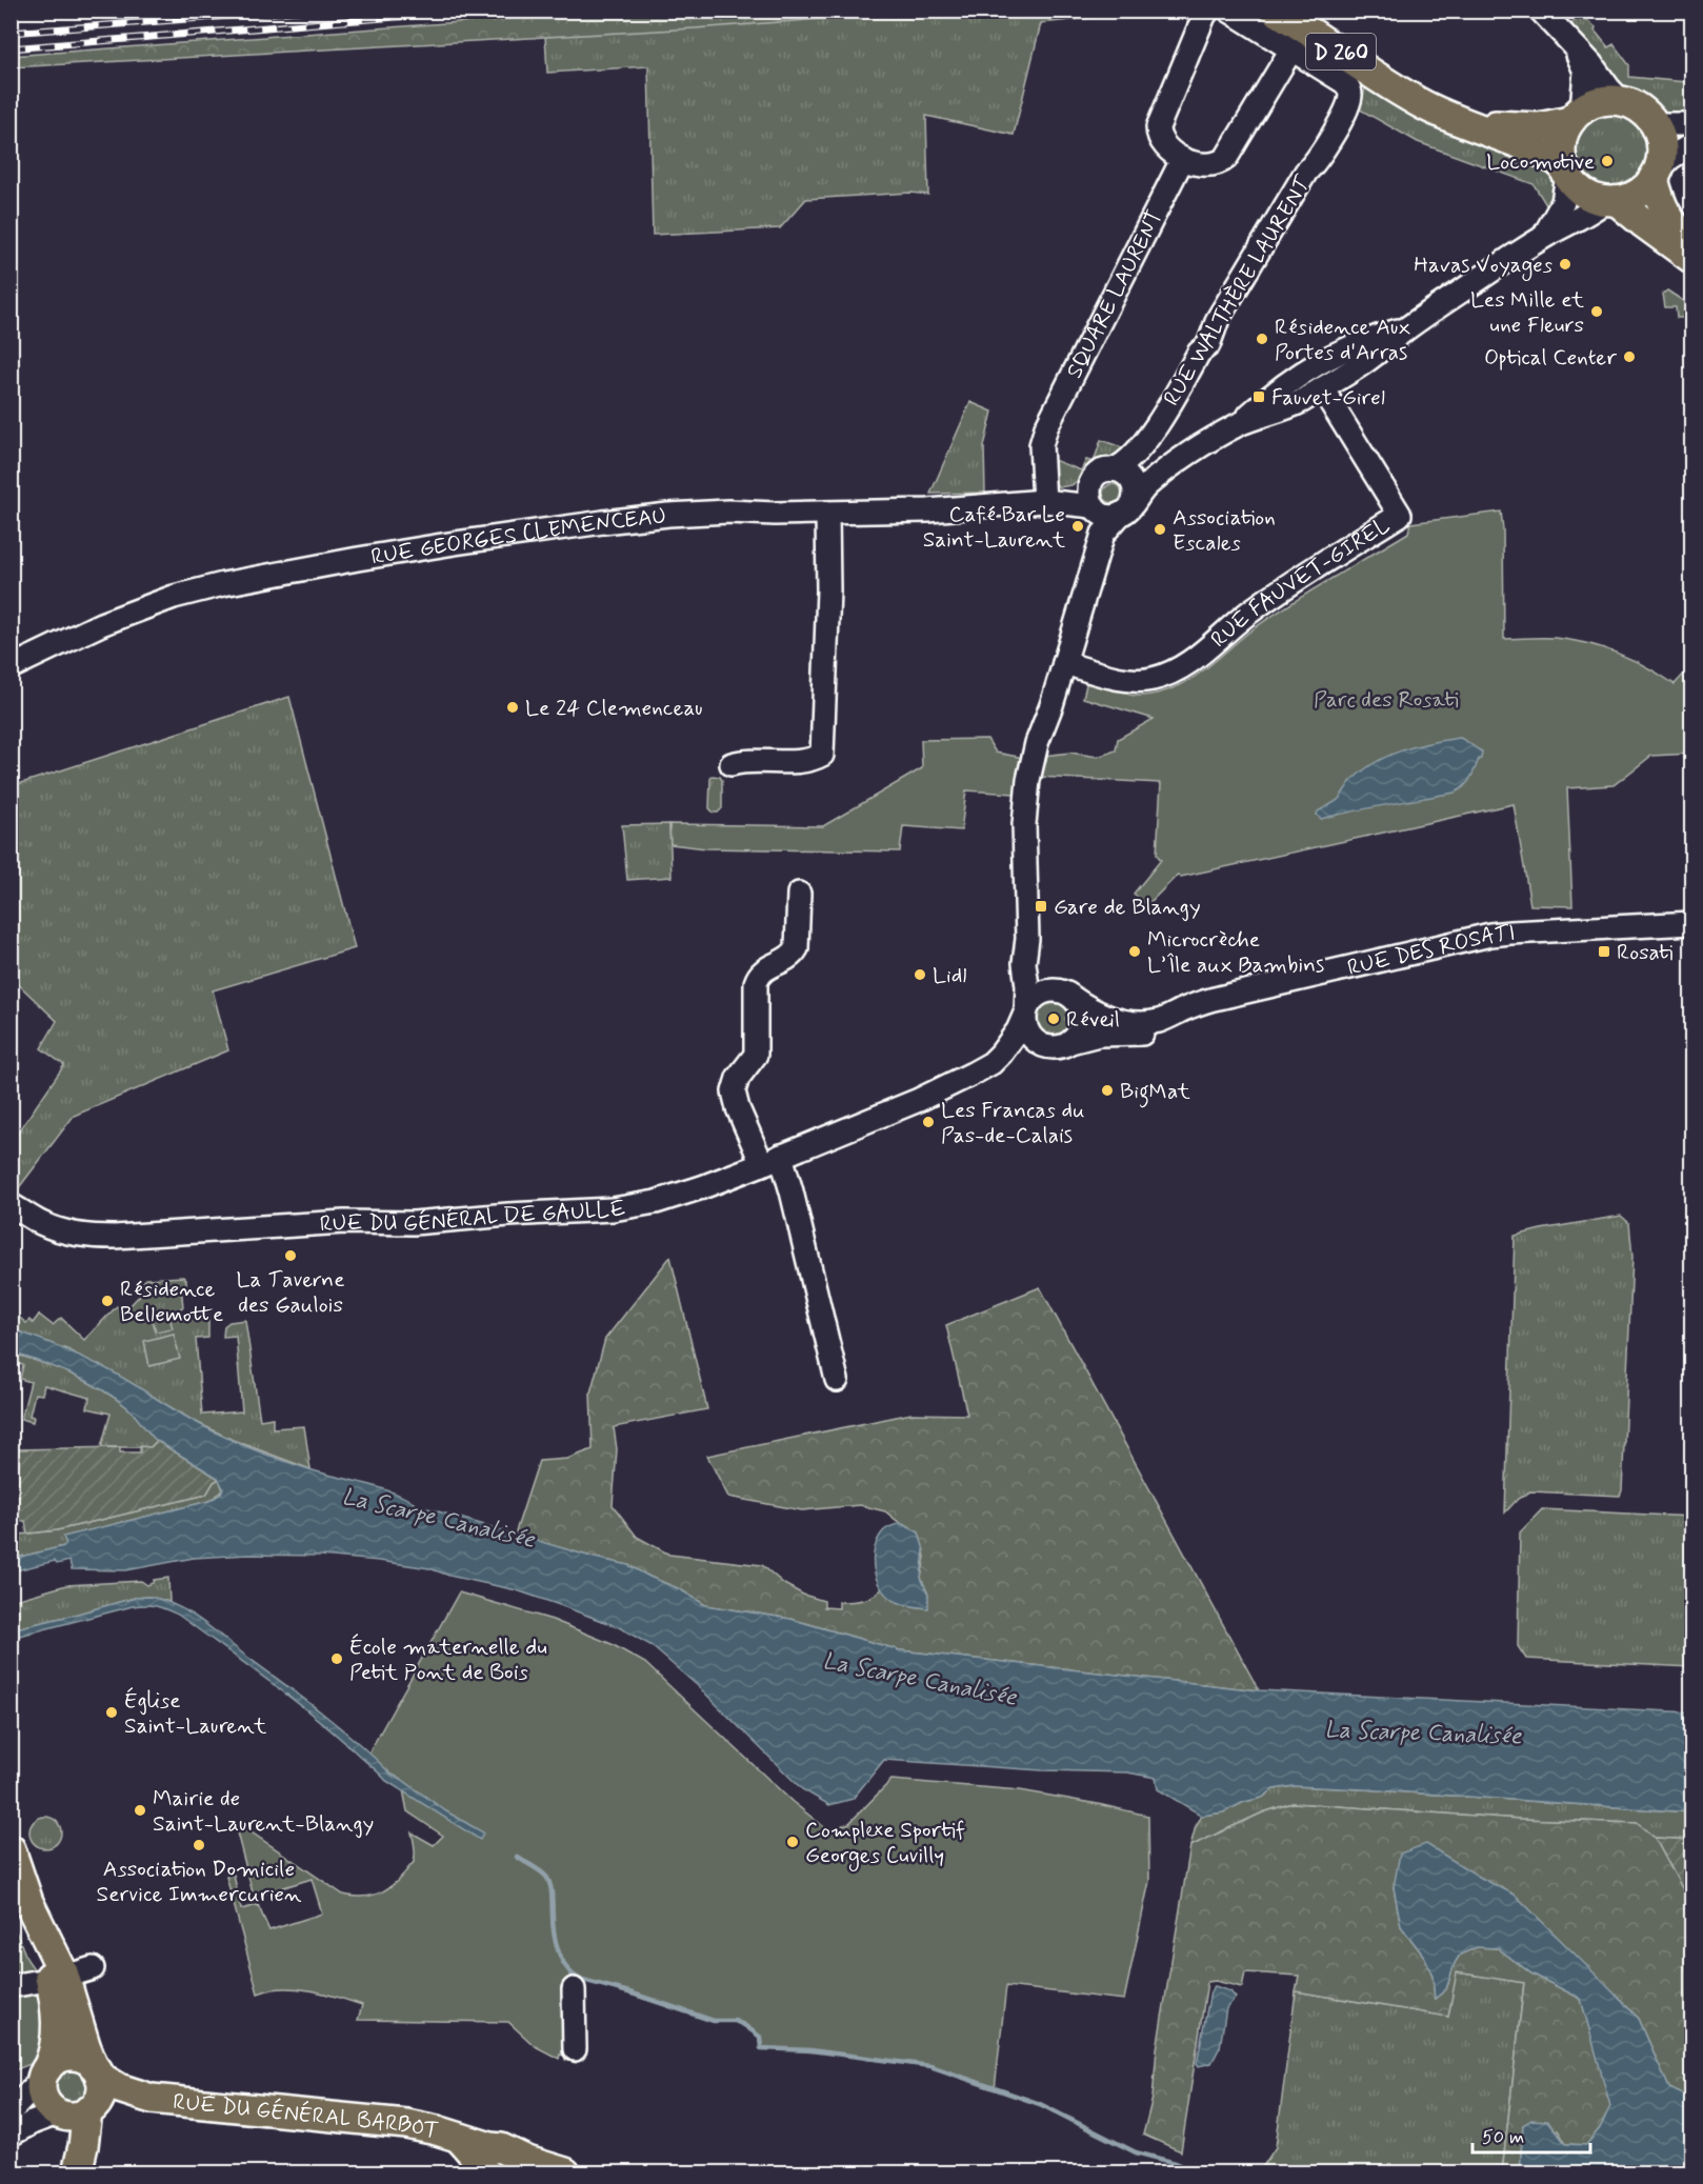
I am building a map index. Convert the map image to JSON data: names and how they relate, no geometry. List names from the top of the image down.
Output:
{
  "streets": {
    "main road": ["D 260", "RUE DU GÉNÉRAL BARBOT"],
    "street": [
      "RUE WALTHÈRE LAURENT",
      "SQUARE LAURENT",
      "RUE GEORGES CLEMENCEAU",
      "RUE FAUVET-GIREL",
      "RUE DES ROSATI",
      "RUE DU GÉNÉRAL DE GAULLE"
    ]
  },
  "crossings": [
    ["SQUARE LAURENT", "RUE GEORGES CLEMENCEAU"],
    ["RUE DES ROSATI", "RUE DU GÉNÉRAL DE GAULLE"]
  ],
  "water": ["La Scarpe Canalisée"],
  "parks": ["Parc des Rosati"],
  "places": {
    "other": [
      "Locomotive",
      "Havas Voyages",
      "Les Mille et une Fleurs",
      "Résidence Aux Portes d'Arras",
      "Optical Center",
      "Café Bar Le Saint-Laurent",
      "Association Escales",
      "Le 24 Clemenceau",
      "Microcrèche L’Île aux Bambins",
      "Lidl",
      "Réveil",
      "BigMat",
      "Les Francas du Pas-de-Calais",
      "La Taverne des Gaulois",
      "Résidence Bellemotte",
      "École maternelle du Petit Pont de Bois",
      "Église Saint-Laurent",
      "Mairie de Saint-Laurent-Blangy",
      "Complexe Sportif Georges Cuvilly",
      "Association Domicile Service Immercurien"
    ],
    "transit": ["Fauvet-Girel", "Gare de Blangy", "Rosati"]
  },
  "scale_bar": "50 m"
}
